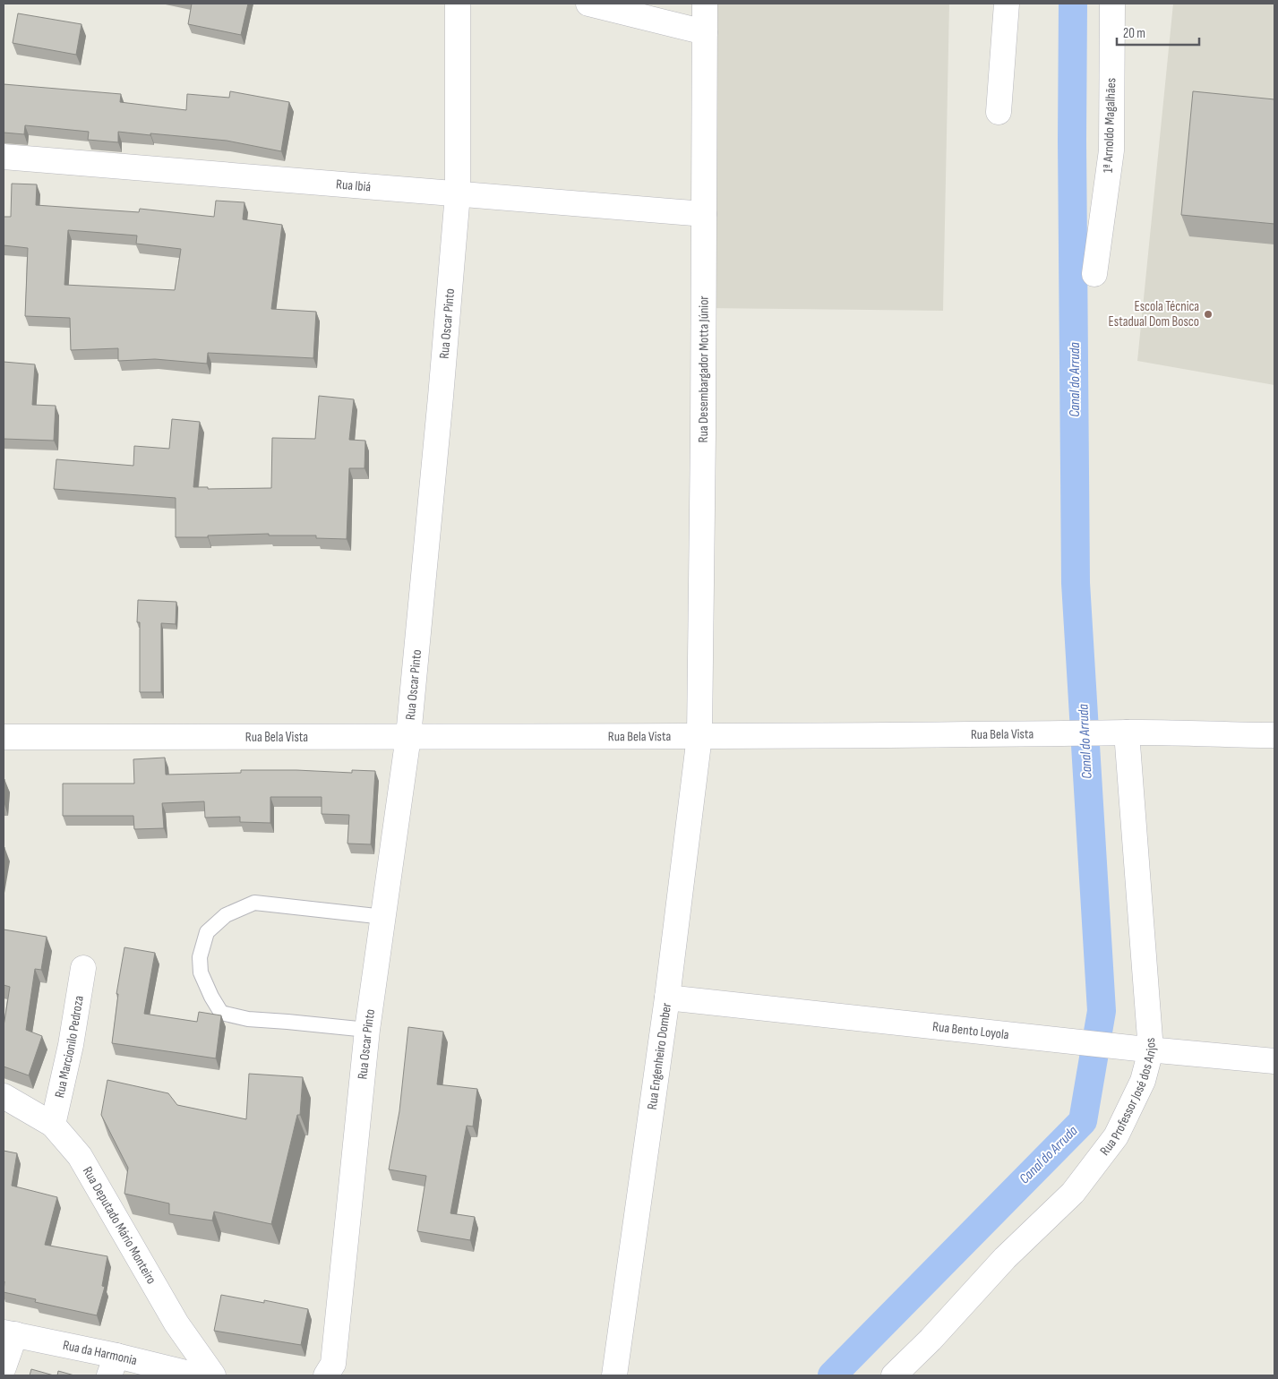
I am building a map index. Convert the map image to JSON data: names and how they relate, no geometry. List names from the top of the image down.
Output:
{
  "streets": {
    "street": [
      "1ª Arnoldo Magalhães",
      "Rua Ibiá",
      "Rua Oscar Pinto",
      "Rua Desembargador Motta Júnior",
      "Rua Bela Vista",
      "Rua Bento Loyola",
      "Rua Marcionilo Pedroza",
      "Rua Engenheiro Domber",
      "Rua Professor José dos Anjos",
      "Rua Deputado Mário Monteiro",
      "Rua da Harmonia"
    ]
  },
  "crossings": [
    ["Rua Ibiá", "Rua Oscar Pinto"],
    ["Rua Ibiá", "Rua Desembargador Motta Júnior"],
    ["Rua Oscar Pinto", "Rua Bela Vista"],
    ["Rua Desembargador Motta Júnior", "Rua Bela Vista"],
    ["Rua Desembargador Motta Júnior", "Rua Engenheiro Domber"],
    ["Rua Bela Vista", "Rua Engenheiro Domber"],
    ["Rua Bela Vista", "Rua Professor José dos Anjos"],
    ["Rua Bento Loyola", "Rua Engenheiro Domber"],
    ["Rua Bento Loyola", "Rua Professor José dos Anjos"],
    ["Rua Marcionilo Pedroza", "Rua Deputado Mário Monteiro"]
  ],
  "water": ["Canal do Arruda"],
  "places": ["Escola Técnica Estadual Dom Bosco"],
  "scale_bar": "20 m"
}
